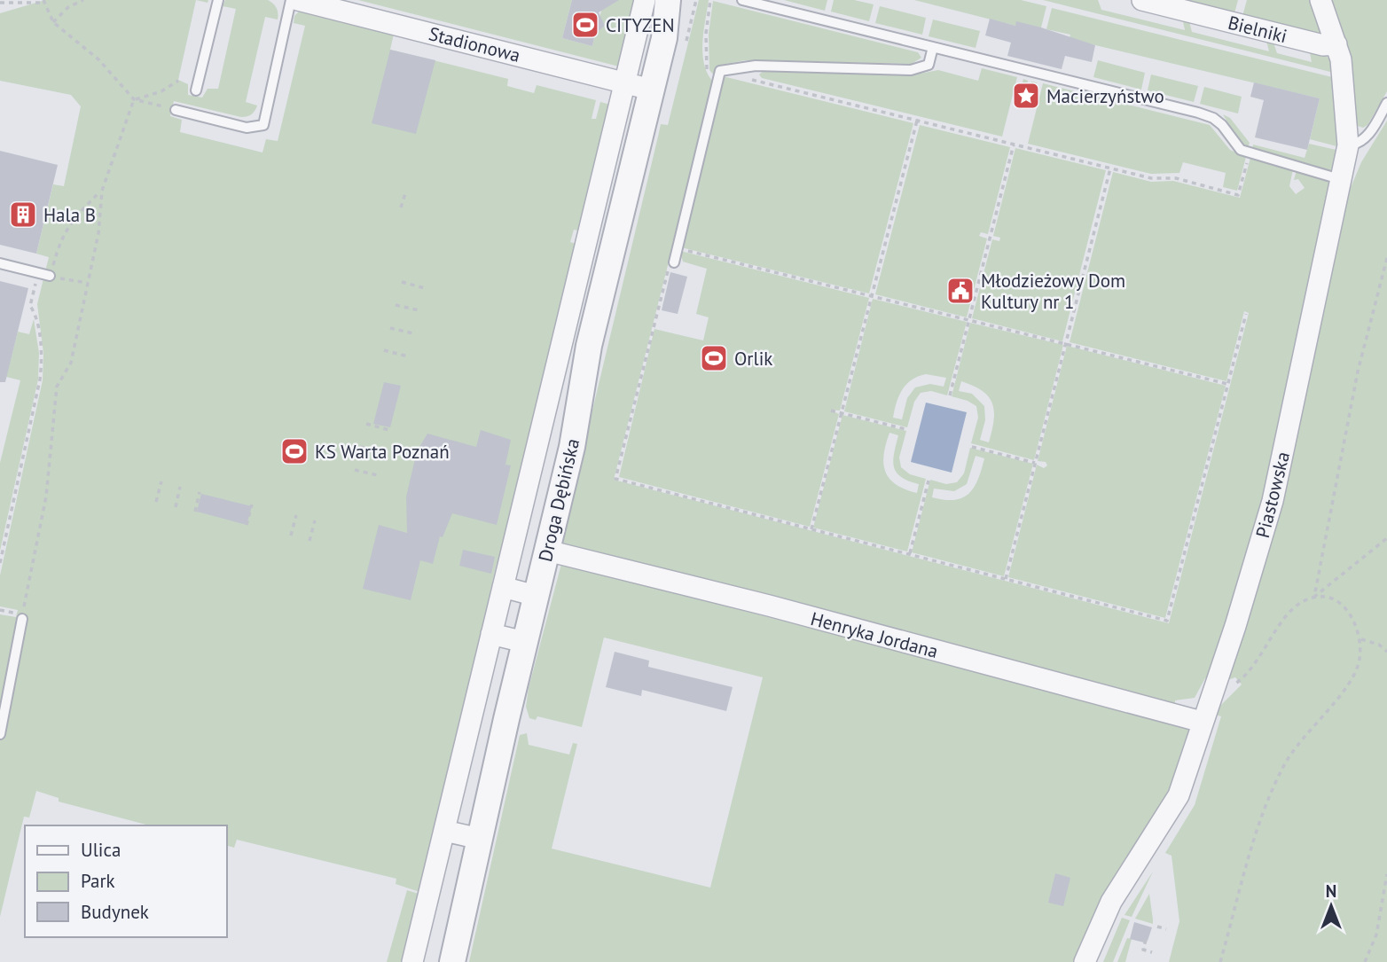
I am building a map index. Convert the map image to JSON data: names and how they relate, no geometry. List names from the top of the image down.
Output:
{
  "streets": {
    "street": [
      "Bielniki",
      "Stadionowa",
      "Piastowska",
      "Droga Dębińska",
      "Henryka Jordana"
    ]
  },
  "crossings": [
    ["Bielniki", "Piastowska"],
    ["Stadionowa", "Droga Dębińska"],
    ["Piastowska", "Henryka Jordana"],
    ["Droga Dębińska", "Henryka Jordana"]
  ],
  "places": {
    "sports": ["CITYZEN", "Orlik", "KS Warta Poznań"],
    "place": ["Macierzyństwo"],
    "building": ["Hala B"],
    "public building": ["Młodzieżowy Dom Kultury nr 1"]
  },
  "legend": ["Ulica", "Park", "Budynek"],
  "north": "top"
}
